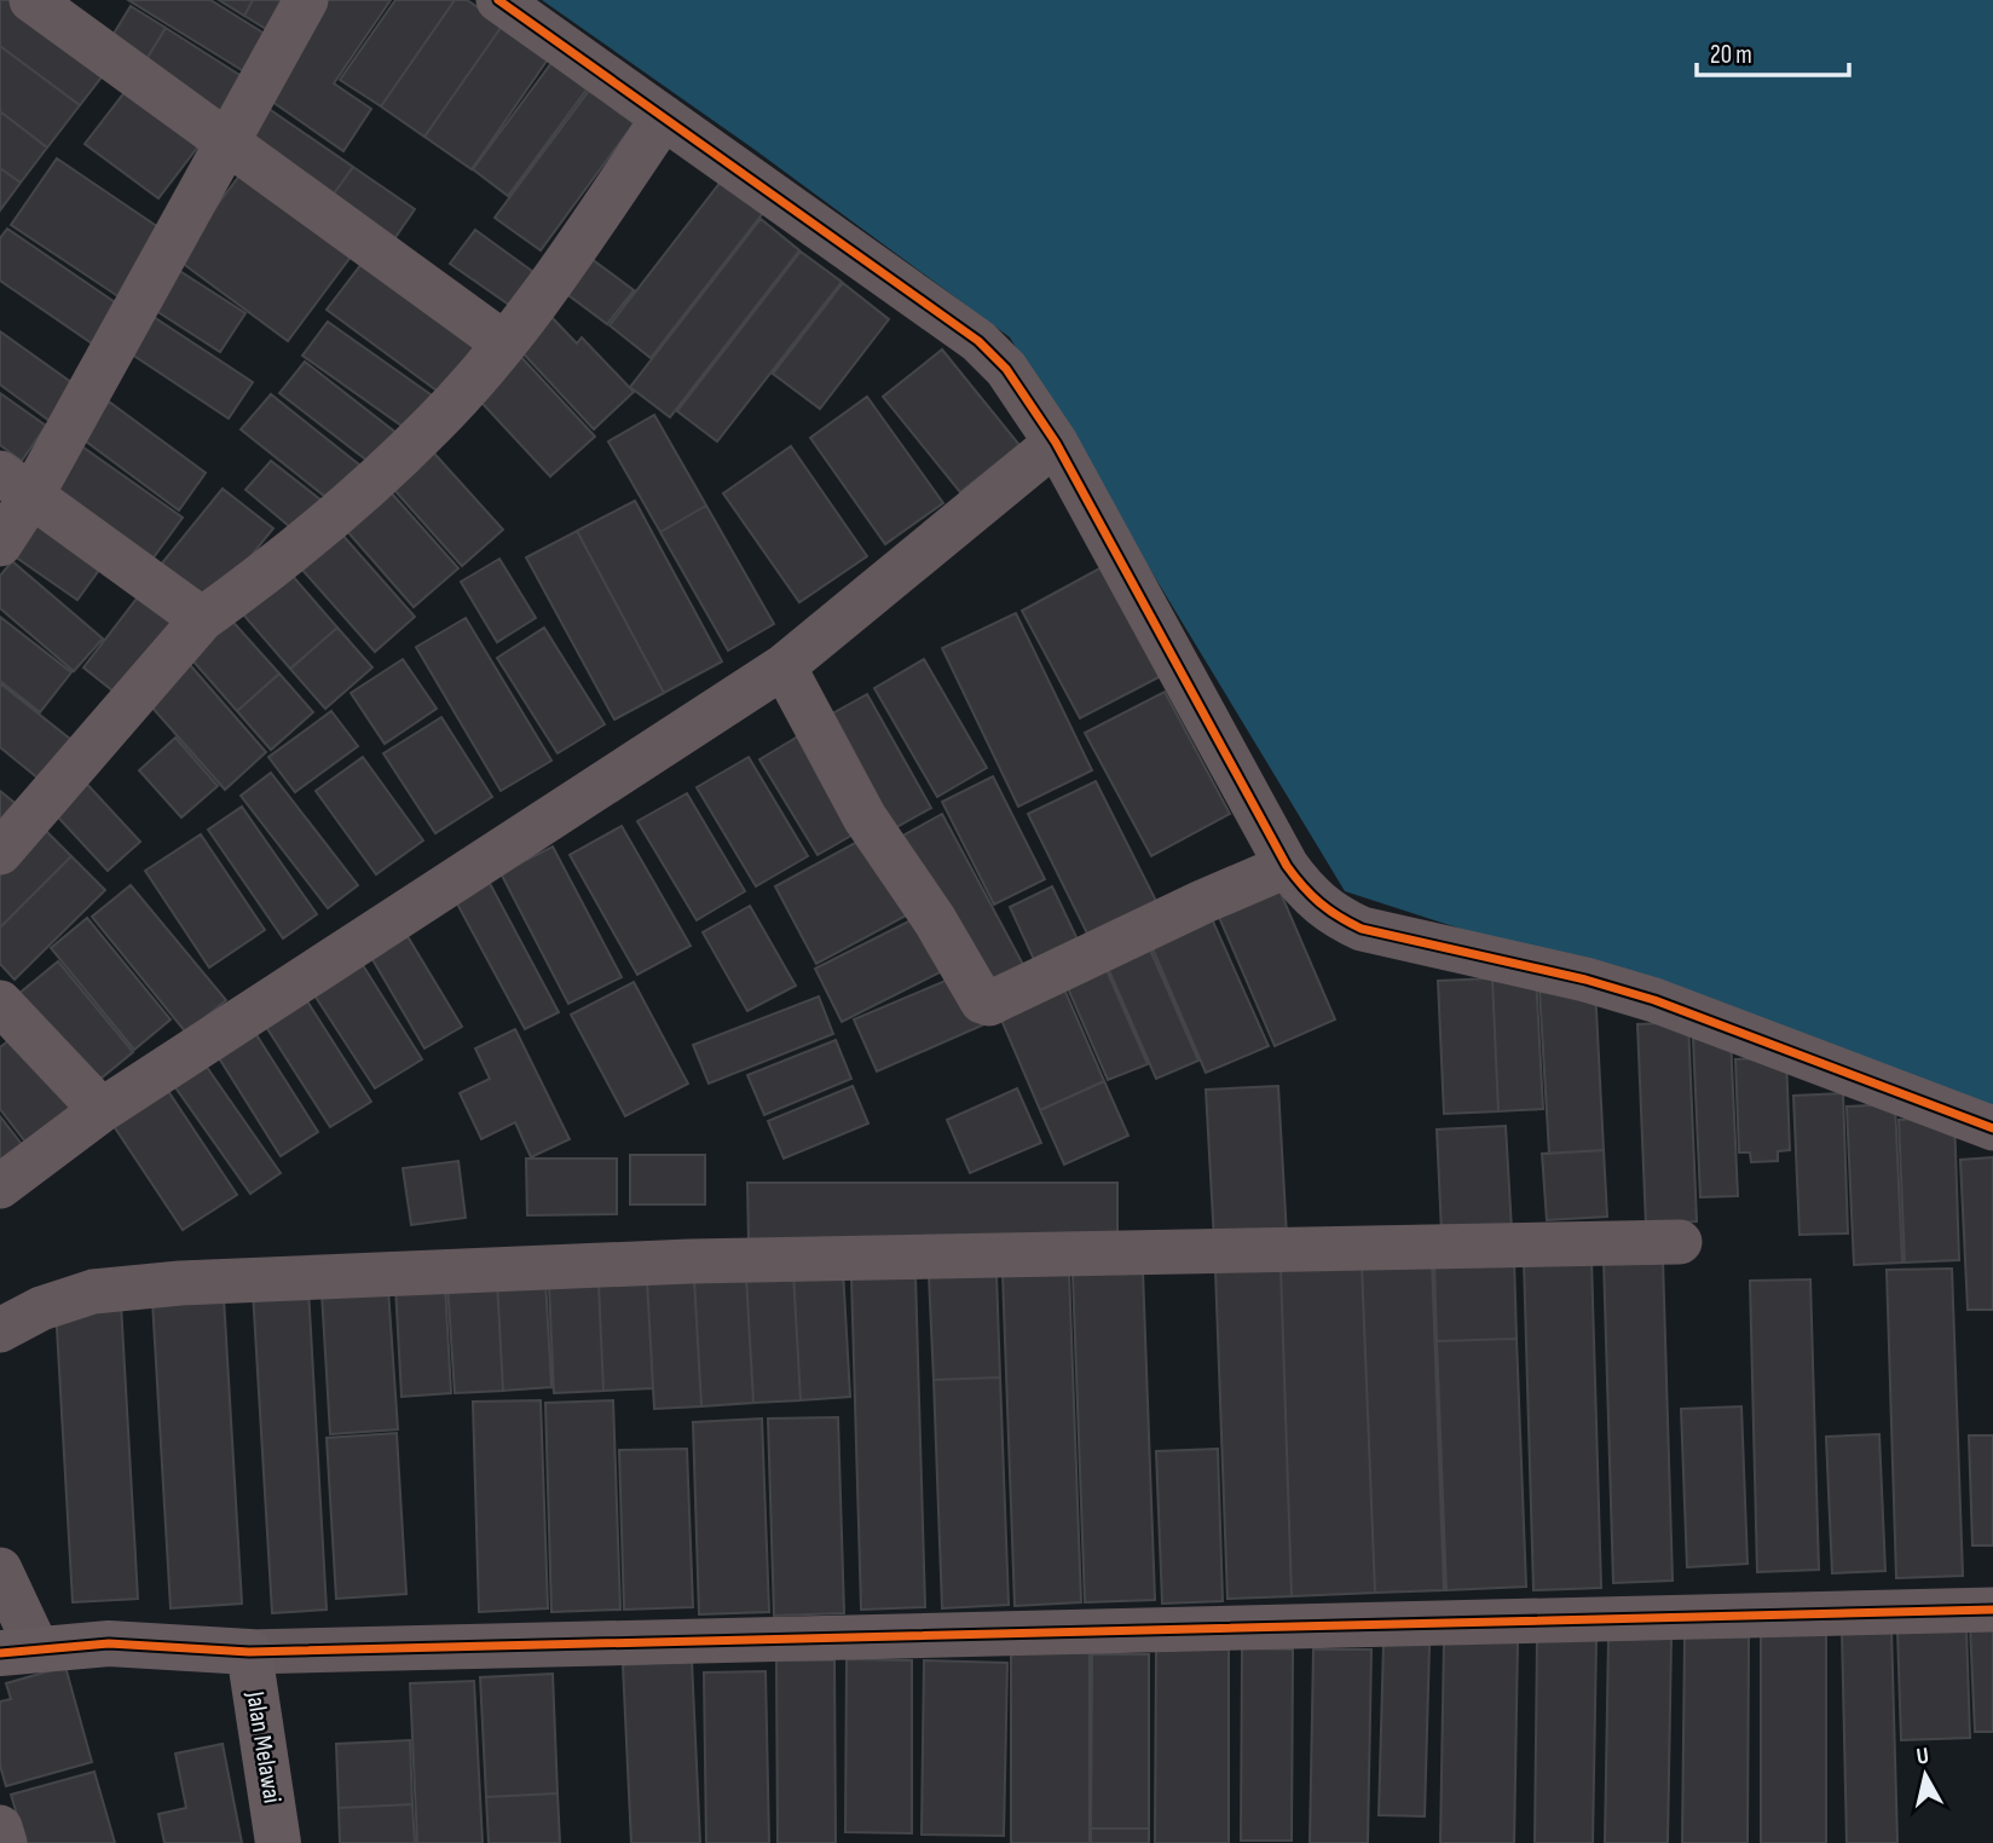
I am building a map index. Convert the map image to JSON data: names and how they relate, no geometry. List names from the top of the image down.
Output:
{
  "streets": {
    "street": ["Jalan Melawai"]
  },
  "scale_bar": "20 m",
  "north": "top"
}
